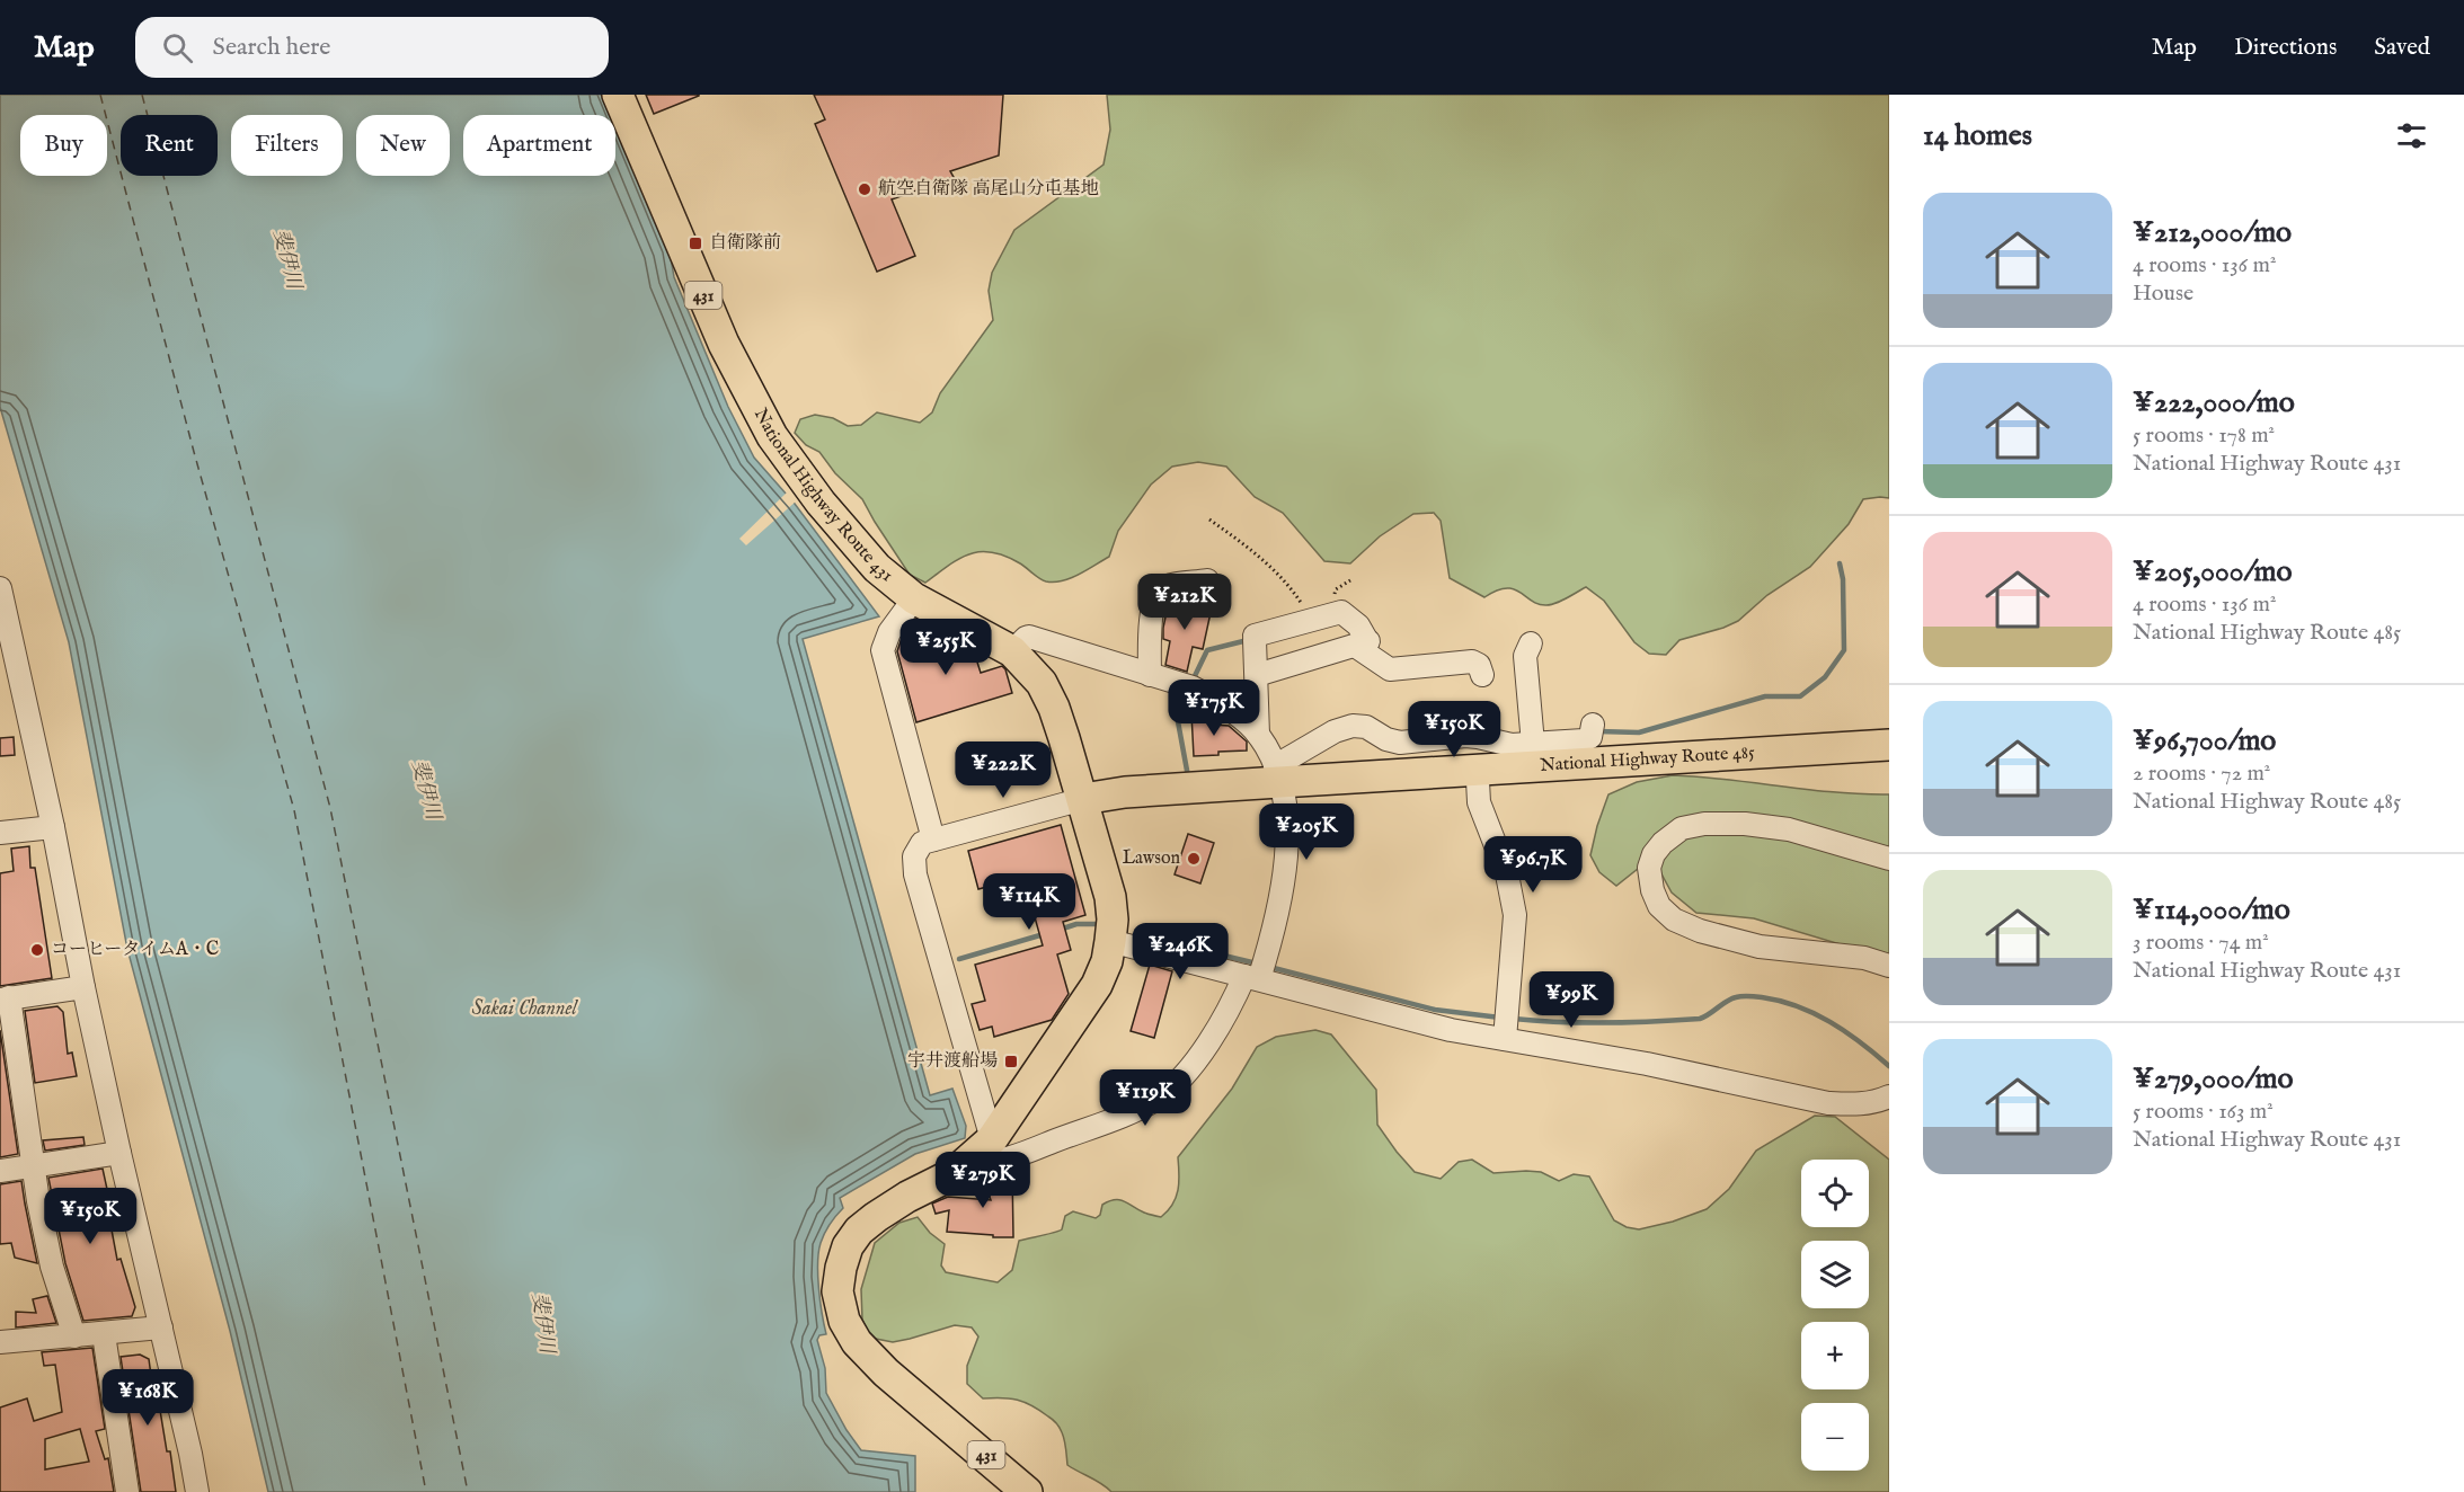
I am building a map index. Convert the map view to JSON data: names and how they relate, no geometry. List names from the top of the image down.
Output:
{
  "streets": {
    "highway": ["431", "National Highway Route 431", "National Highway Route 485"]
  },
  "crossings": [
    ["National Highway Route 431", "National Highway Route 485"]
  ],
  "water": ["斐伊川", "Sakai Channel"],
  "places": {
    "other": ["航空自衛隊 高尾山分屯基地", "Lawson", "コーヒータイムA・C"],
    "transit": ["自衛隊前", "宇井渡船場"]
  },
  "page": {
    "header": "Map",
    "search": "Search here",
    "nav": ["Map", "Directions", "Saved"],
    "heading": "14 homes",
    "chip": [
      "Buy",
      "Rent",
      "Filters",
      "New",
      "Apartment"
    ],
    "list": [
      {
        "name": "¥212,000/mo",
        "note": "4 rooms · 136 m² · House"
      },
      {
        "name": "¥222,000/mo",
        "note": "5 rooms · 178 m² · National Highway Route 431"
      },
      {
        "name": "¥205,000/mo",
        "note": "4 rooms · 136 m² · National Highway Route 485"
      },
      {
        "name": "¥96,700/mo",
        "note": "2 rooms · 72 m² · National Highway Route 485"
      },
      {
        "name": "¥114,000/mo",
        "note": "3 rooms · 74 m² · National Highway Route 431"
      },
      {
        "name": "¥279,000/mo",
        "note": "5 rooms · 163 m² · National Highway Route 431"
      }
    ],
    "price": [
      "¥212K",
      "¥255K",
      "¥175K",
      "¥150K",
      "¥222K",
      "¥205K",
      "¥96.7K",
      "¥114K",
      "¥246K",
      "¥99K",
      "¥119K",
      "¥279K",
      "¥150K",
      "¥168K"
    ],
    "map_buttons": ["+", "−"]
  }
}
